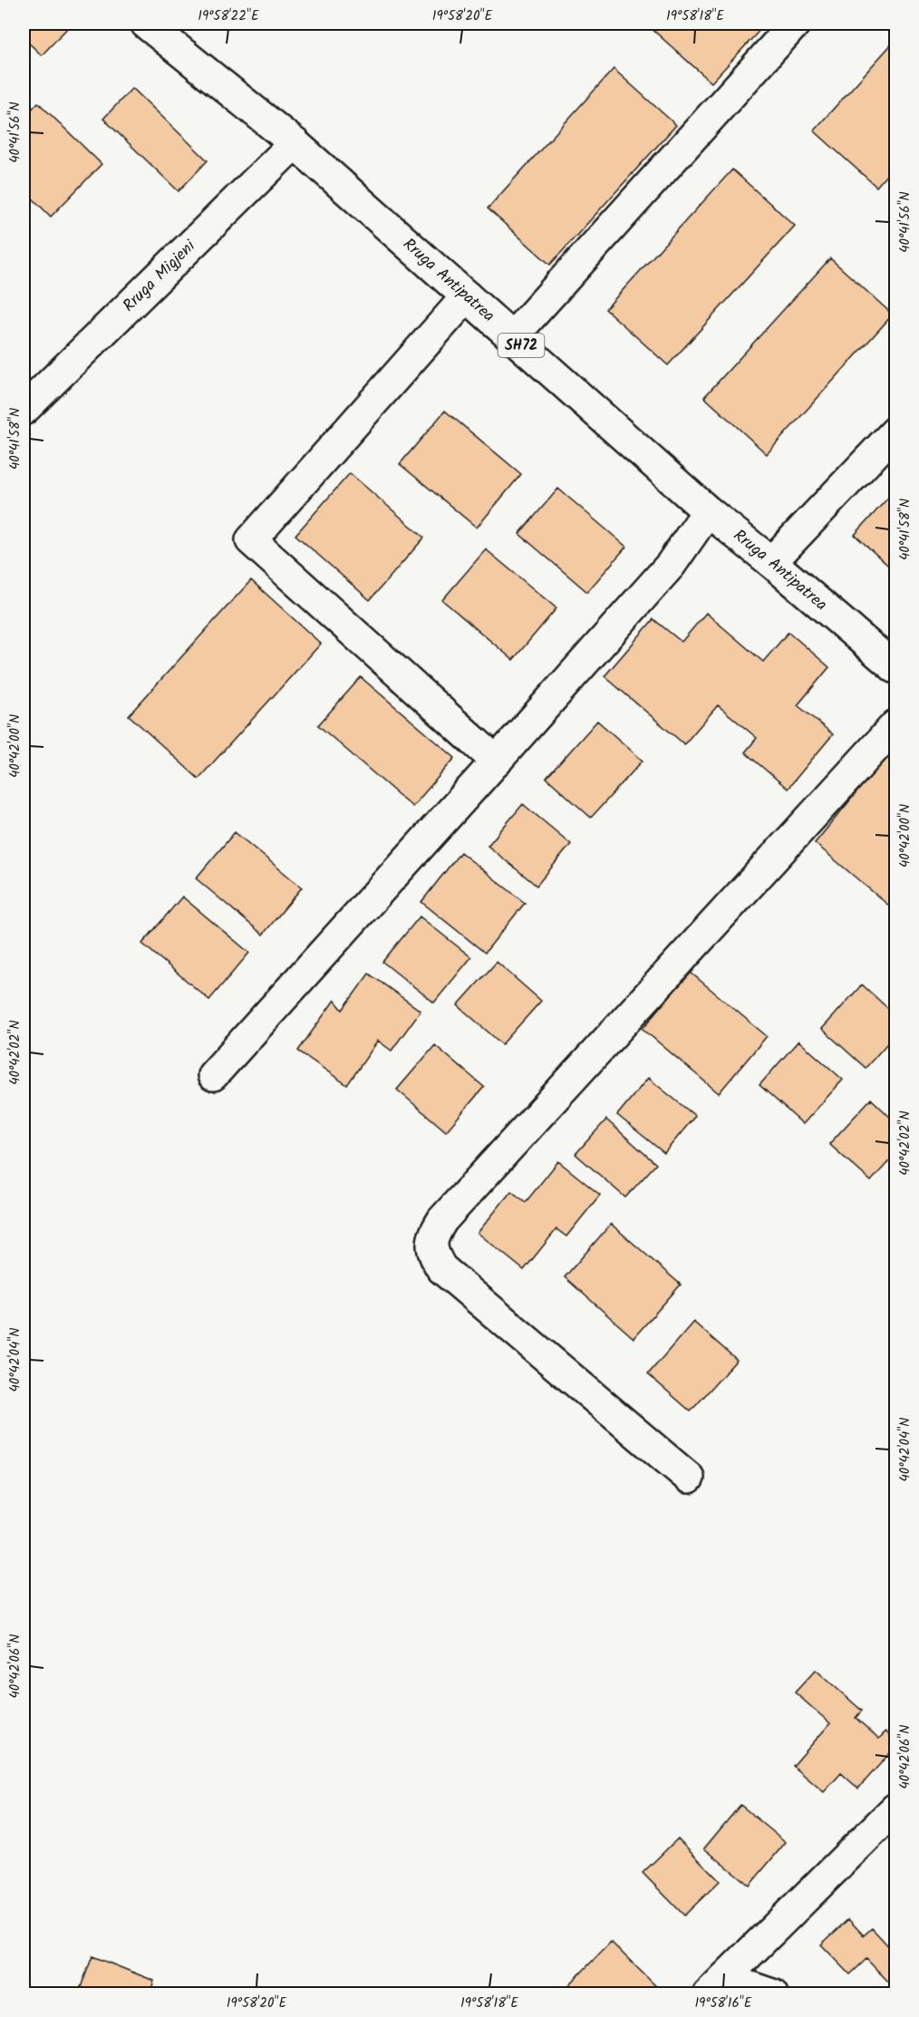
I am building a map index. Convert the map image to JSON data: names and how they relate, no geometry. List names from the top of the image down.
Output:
{
  "streets": {
    "street": ["Rruga Migjeni", "Rruga Antipatrea", "SH72"]
  },
  "crossings": [
    ["Rruga Migjeni", "Rruga Antipatrea"]
  ],
  "coordinates": [
    "19°58'22\"E",
    "19°58'20\"E",
    "19°58'18\"E",
    "40°41'56\"N",
    "40°41'58\"N",
    "40°42'00\"N",
    "40°42'02\"N",
    "40°42'04\"N",
    "40°42'06\"N",
    "19°58'16\"E"
  ]
}
